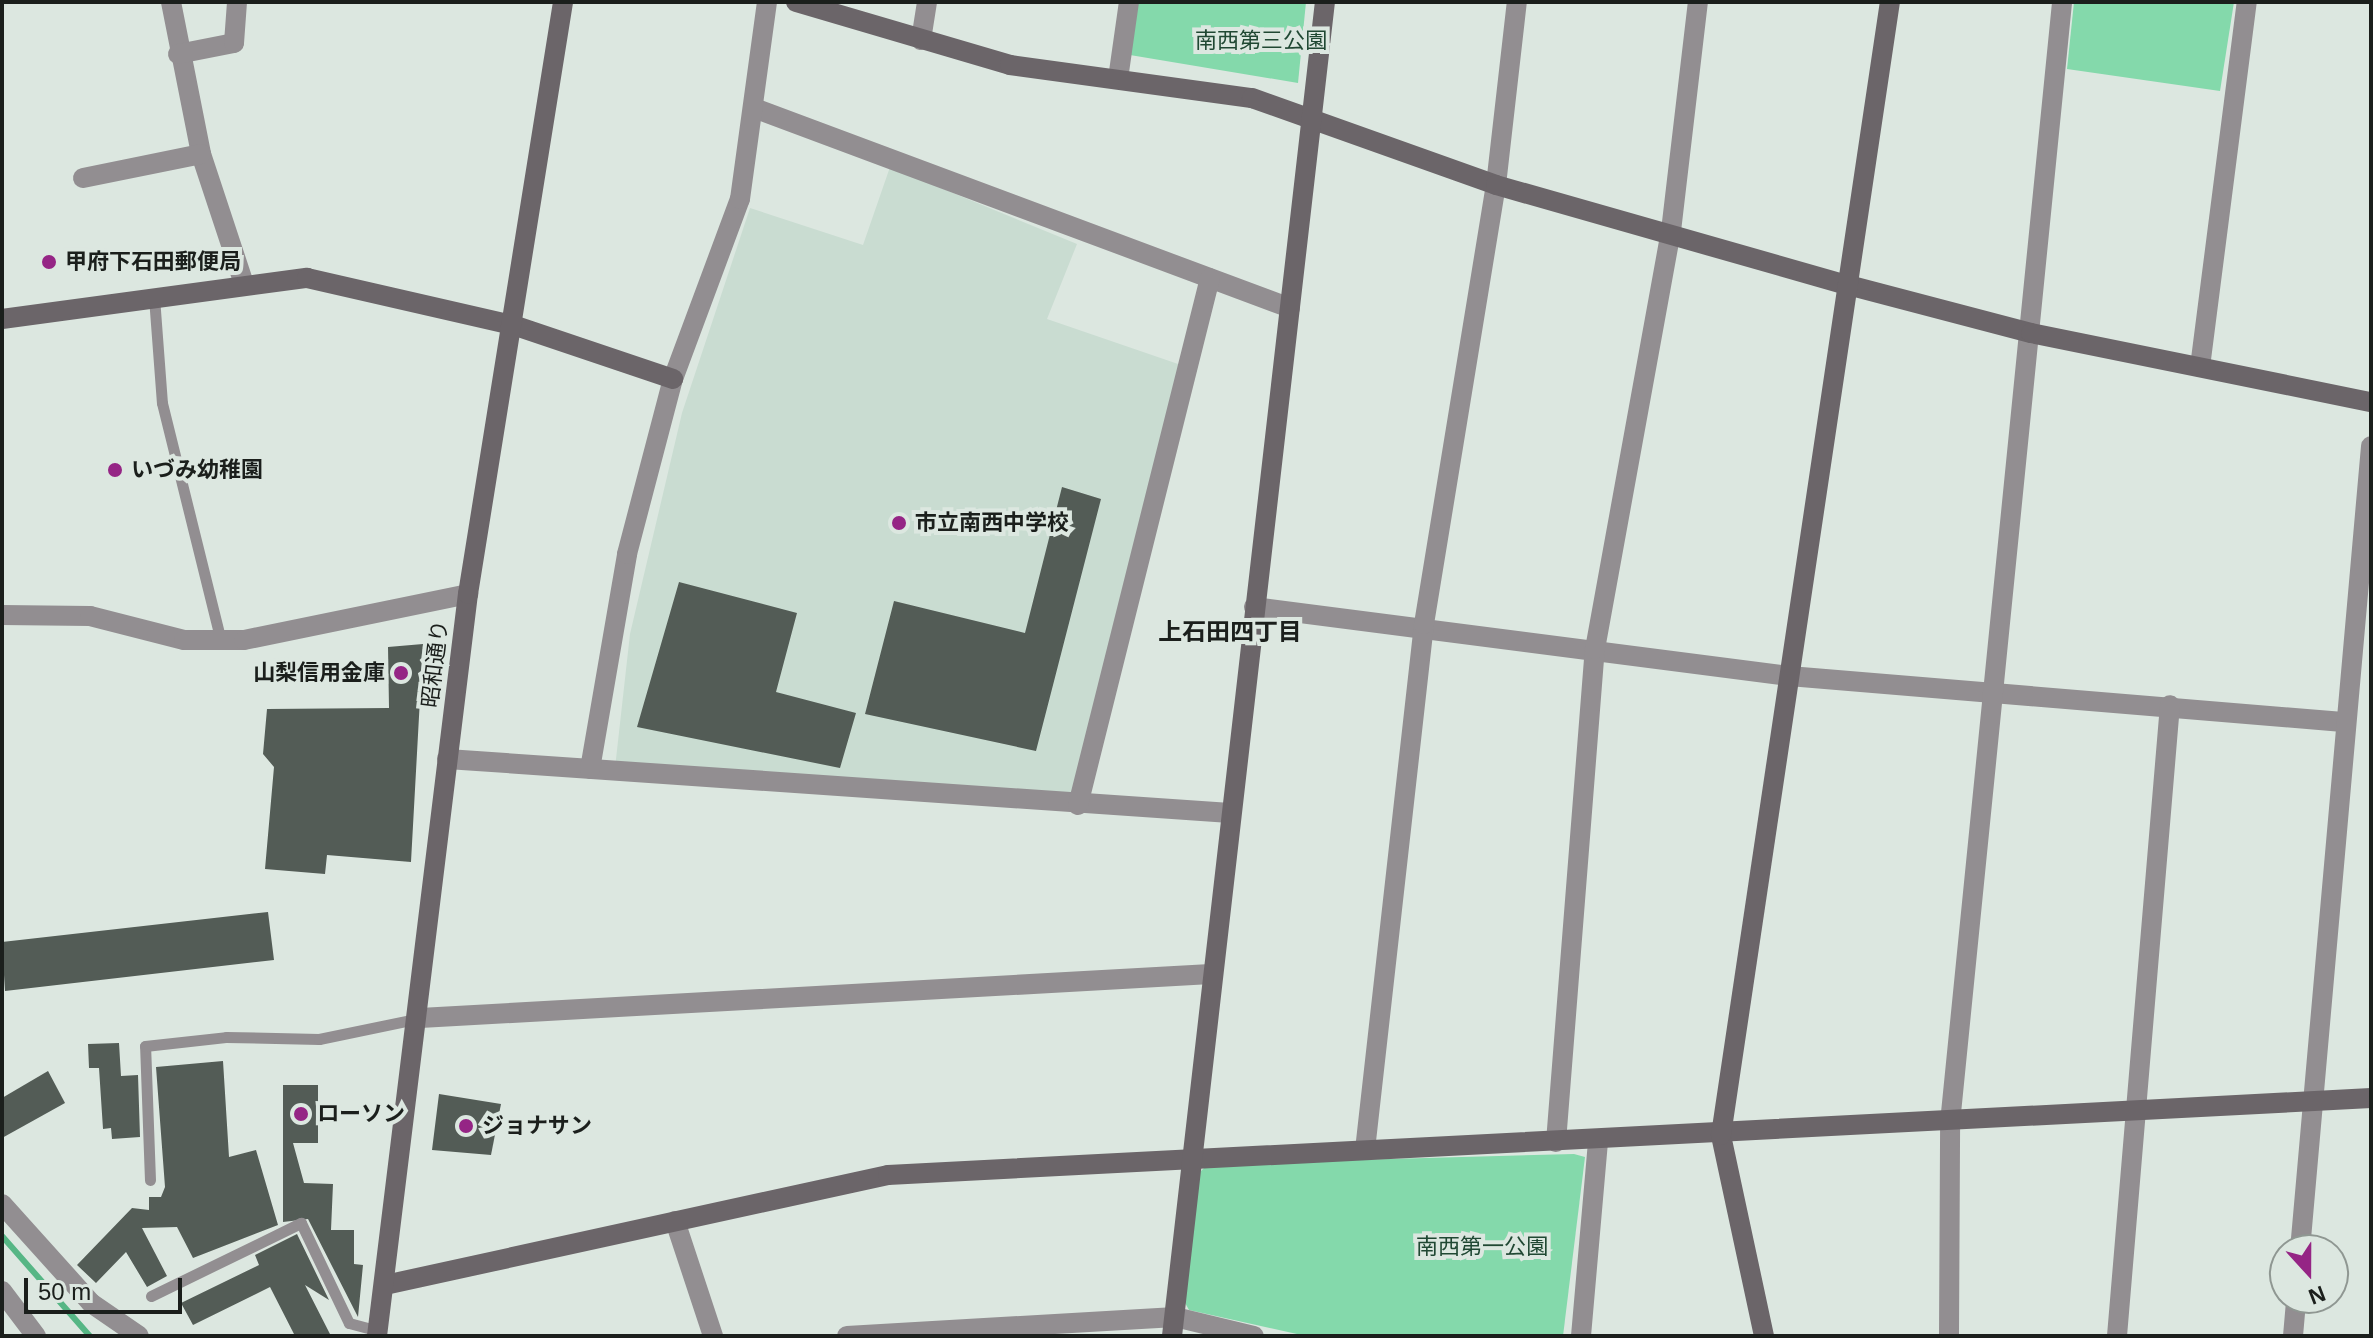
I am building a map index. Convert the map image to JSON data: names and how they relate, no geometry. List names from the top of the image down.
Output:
{
  "streets": {
    "street": ["昭和通り"]
  },
  "districts": ["上石田四丁目"],
  "parks": ["南西第三公園", "南西第一公園"],
  "places": [
    "甲府下石田郵便局",
    "いづみ幼稚園",
    "市立南西中学校",
    "山梨信用金庫",
    "ローソン",
    "ジョナサン"
  ],
  "scale_bar": "50 m",
  "north": "bottom"
}
